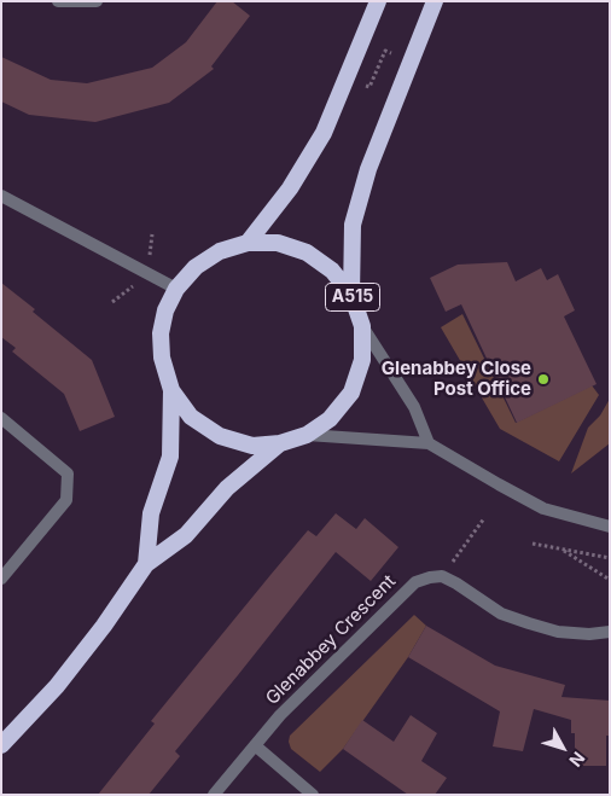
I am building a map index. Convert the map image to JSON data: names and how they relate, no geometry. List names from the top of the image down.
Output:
{
  "streets": {
    "highway": ["A515"],
    "street": ["Glenabbey Crescent"]
  },
  "places": ["Glenabbey Close Post Office"],
  "north": "bottom right"
}
